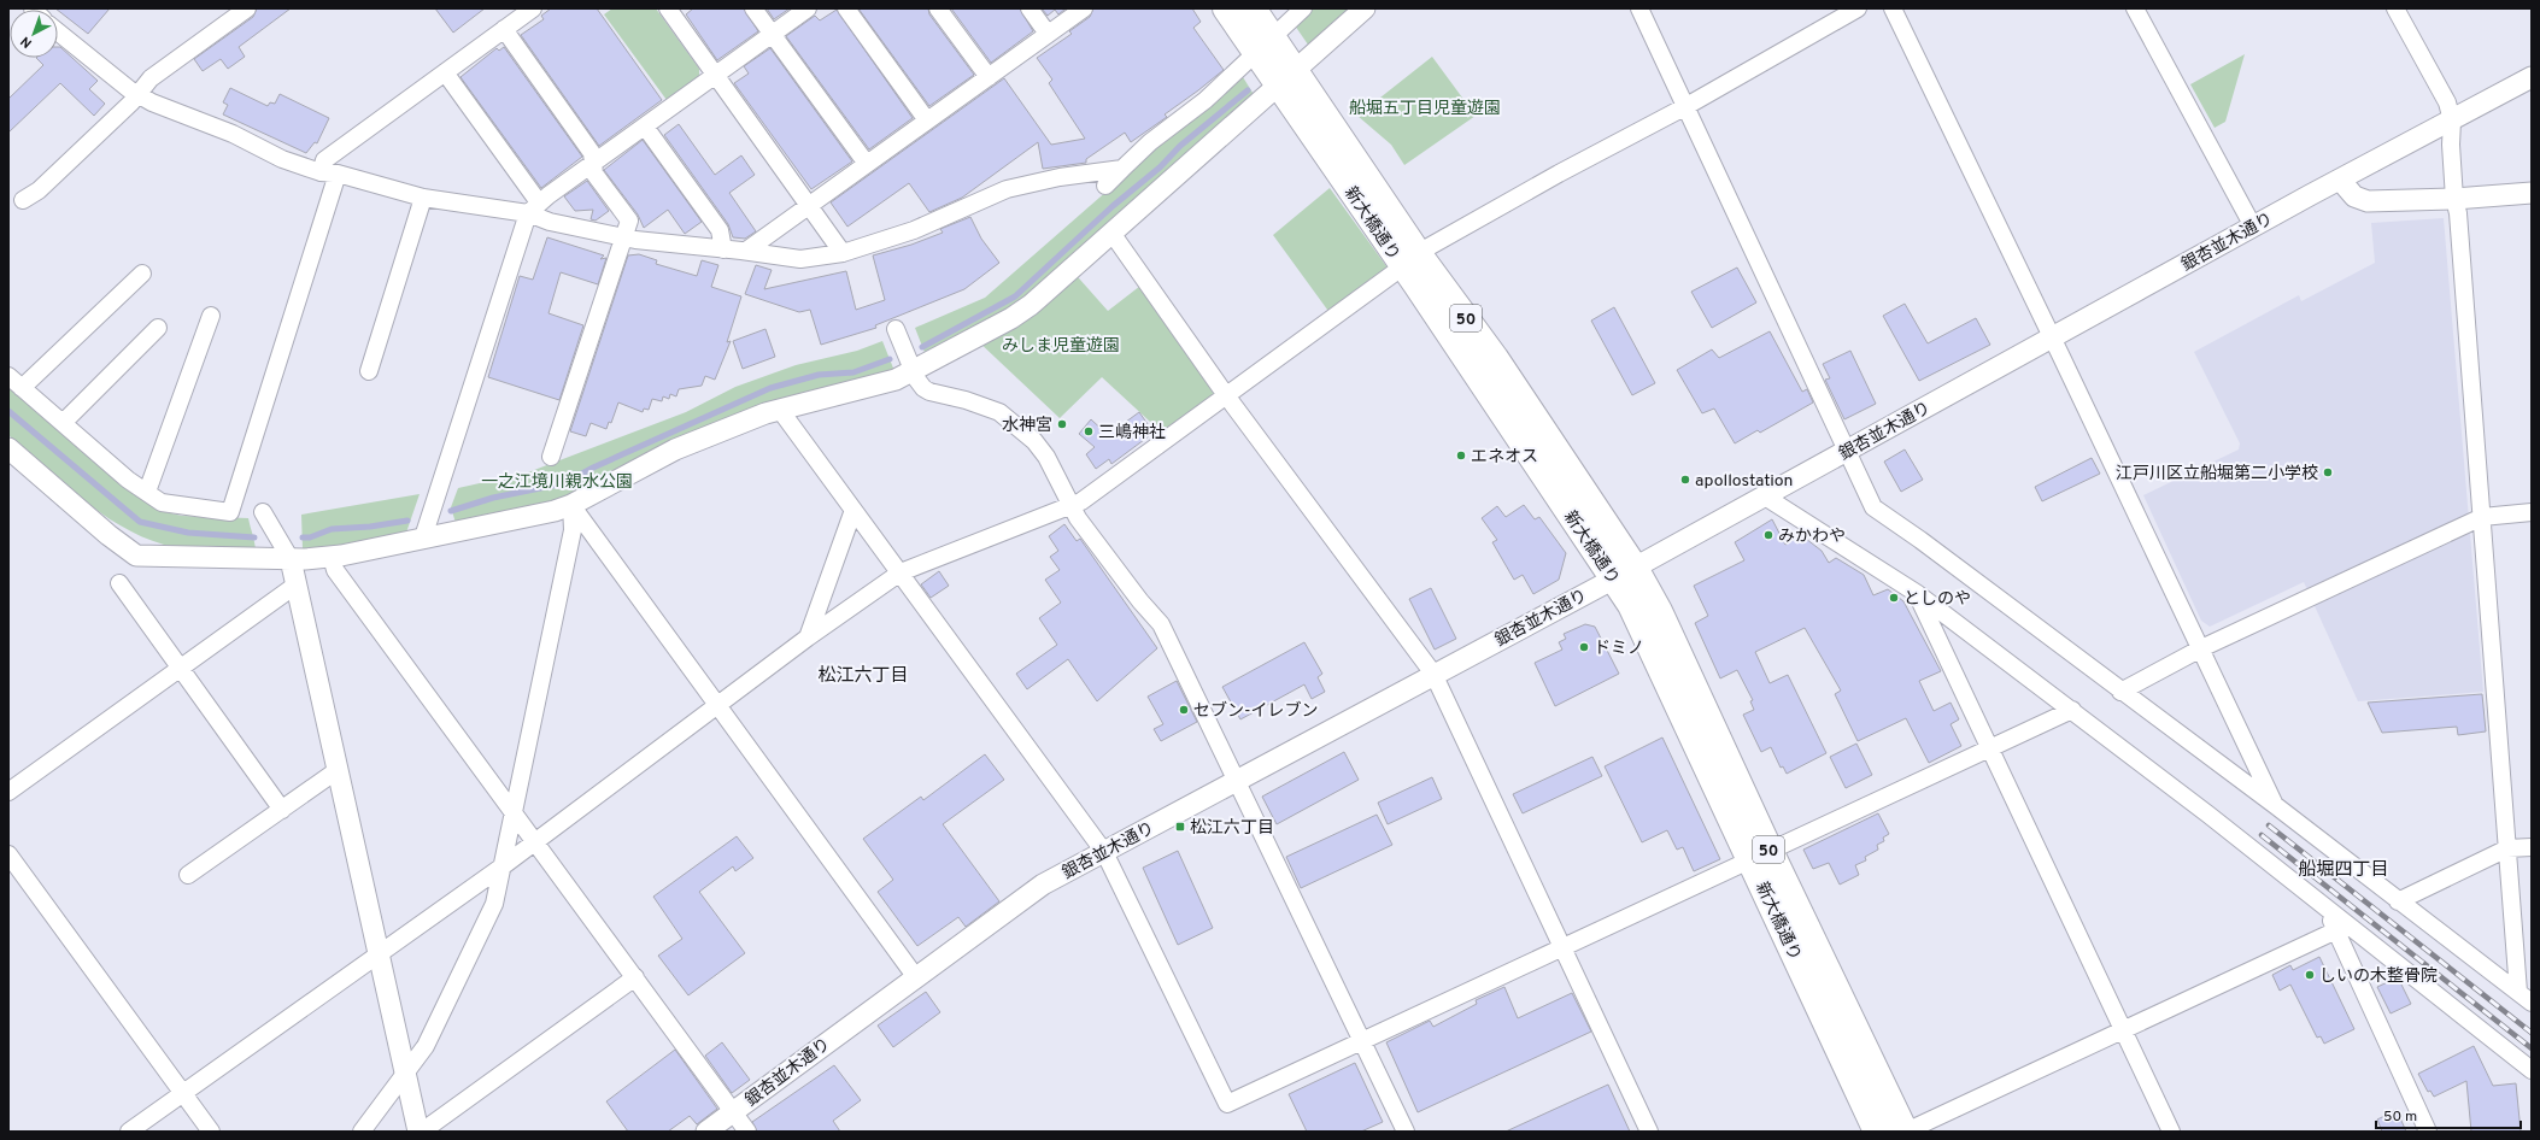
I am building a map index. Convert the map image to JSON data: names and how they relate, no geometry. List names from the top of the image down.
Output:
{
  "streets": {
    "main road": ["新大橋通り", "50"],
    "street": ["銀杏並木通り"]
  },
  "crossings": [
    ["新大橋通り", "銀杏並木通り"]
  ],
  "districts": ["松江六丁目", "船堀四丁目"],
  "parks": ["船堀五丁目児童遊園", "みしま児童遊園", "一之江境川親水公園"],
  "places": {
    "other": [
      "水神宮",
      "三嶋神社",
      "エネオス",
      "江戸川区立船堀第二小学校",
      "apollostation",
      "みかわや",
      "としのや",
      "ドミノ",
      "セブン-イレブン",
      "しいの木整骨院"
    ],
    "transit": ["松江六丁目"]
  },
  "scale_bar": "50 m",
  "north": "bottom left"
}
